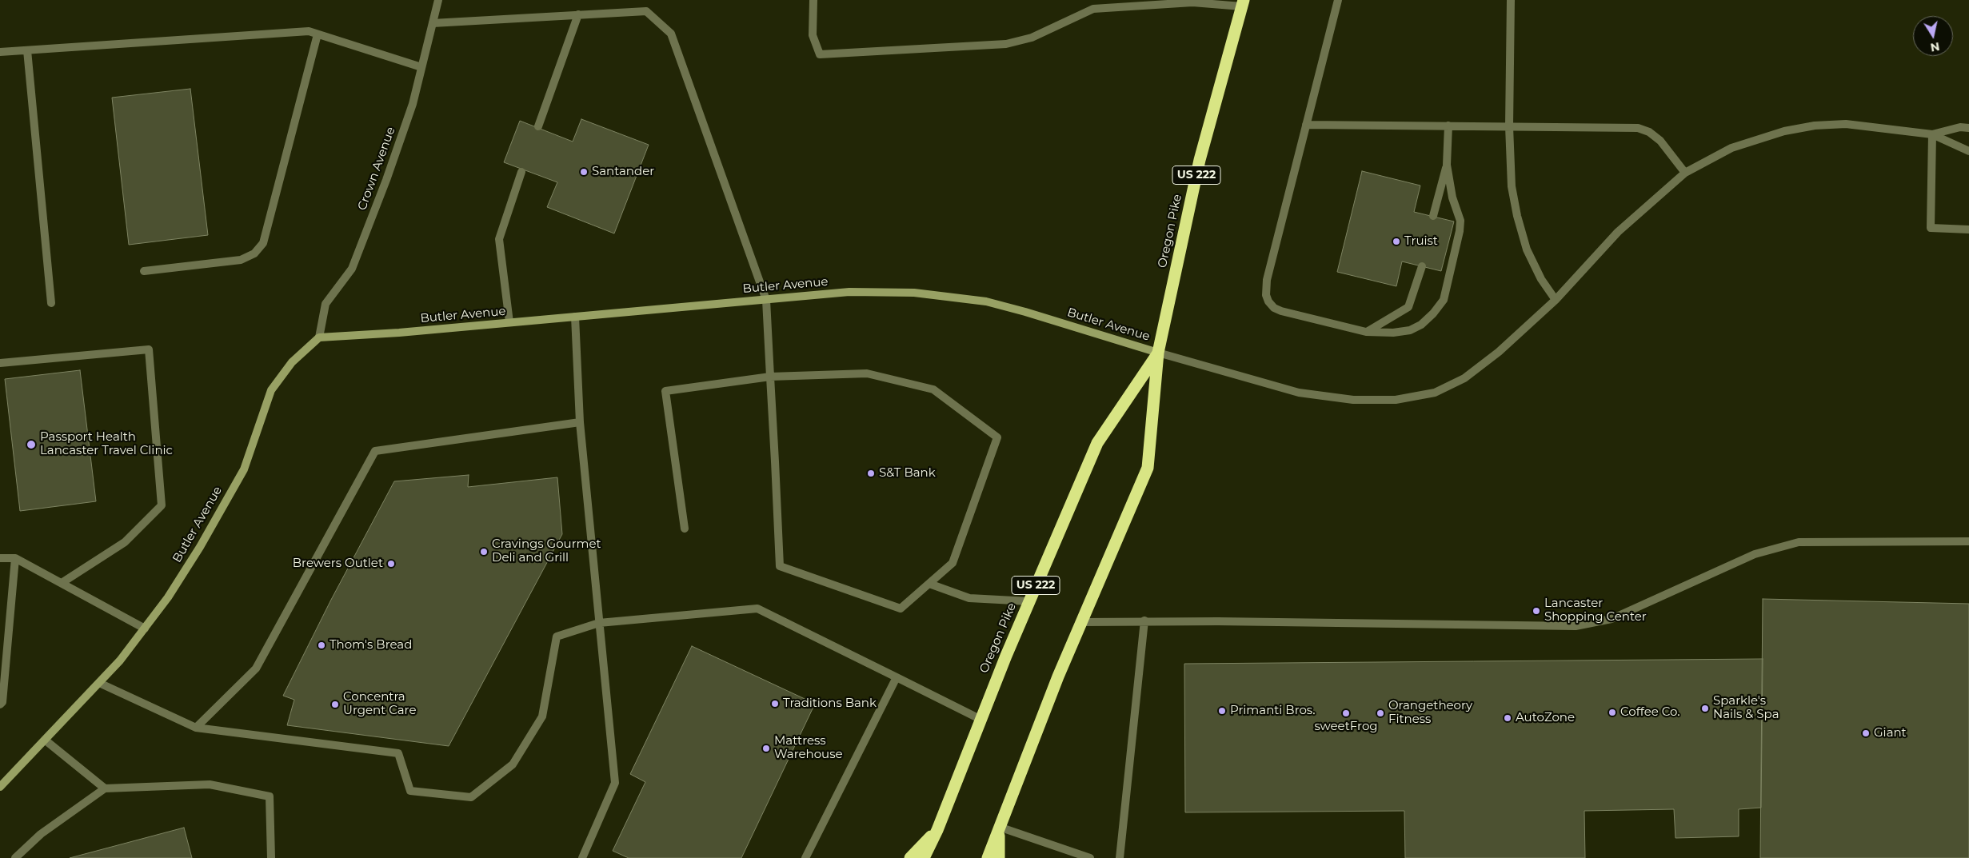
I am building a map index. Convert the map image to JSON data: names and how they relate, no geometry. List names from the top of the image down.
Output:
{
  "streets": {
    "highway": ["US 222", "Oregon Pike"],
    "street": ["Crown Avenue", "Butler Avenue"]
  },
  "crossings": [
    ["Crown Avenue", "Butler Avenue"],
    ["US 222", "Oregon Pike"],
    ["Oregon Pike", "Butler Avenue"]
  ],
  "places": [
    "Santander",
    "Truist",
    "Passport Health Lancaster Travel Clinic",
    "S&T Bank",
    "Cravings Gourmet Deli and Grill",
    "Brewers Outlet",
    "Lancaster Shopping Center",
    "Thom's Bread",
    "Traditions Bank",
    "Concentra Urgent Care",
    "Sparkle's Nails & Spa",
    "Primanti Bros.",
    "Coffee Co.",
    "sweetFrog",
    "Orangetheory Fitness",
    "AutoZone",
    "Giant",
    "Mattress Warehouse"
  ],
  "north": "bottom"
}
